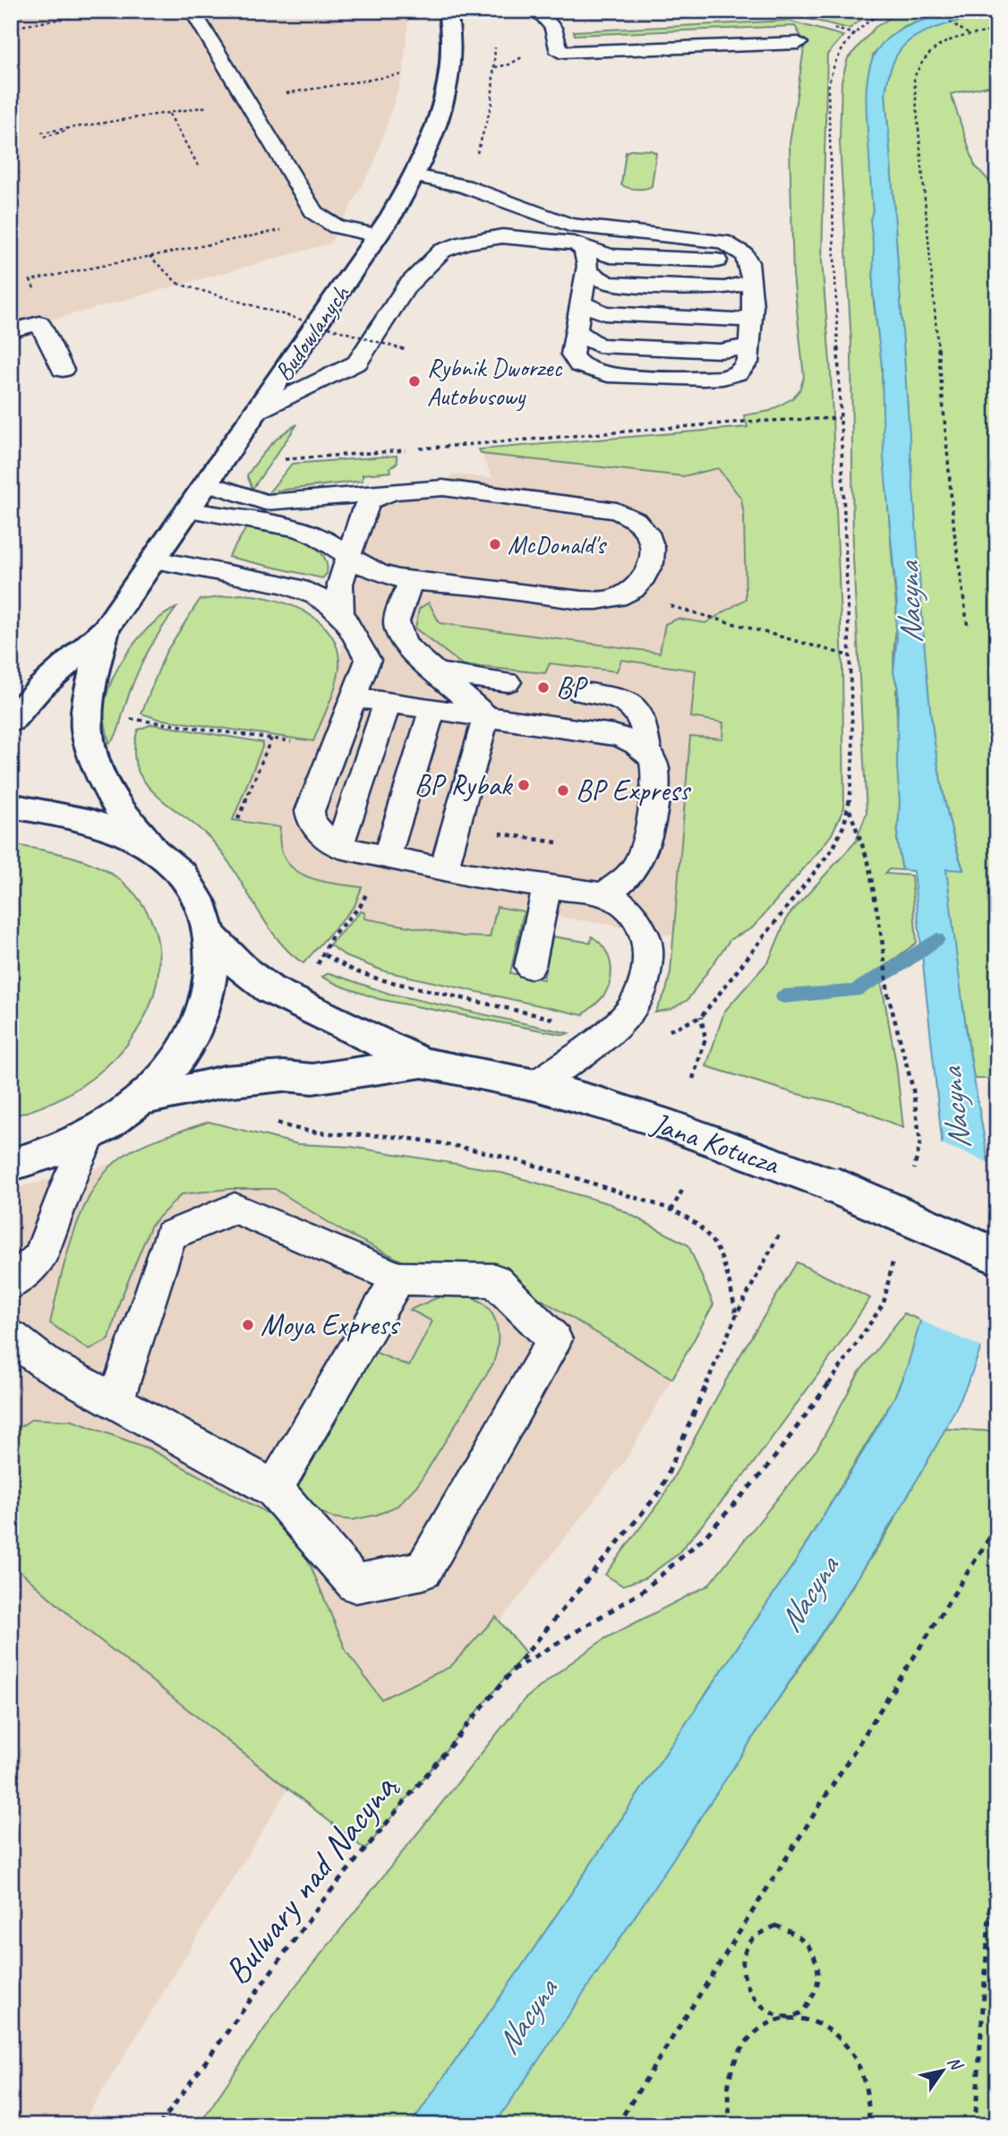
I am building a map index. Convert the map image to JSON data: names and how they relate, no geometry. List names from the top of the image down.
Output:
{
  "streets": {
    "street": ["Budowlanych", "Jana Kotucza"],
    "path": ["Bulwary nad Nacyną"]
  },
  "water": ["Nacyna"],
  "places": [
    "Rybnik Dworzec Autobusowy",
    "McDonald's",
    "BP",
    "BP Rybak",
    "BP Express",
    "Moya Express"
  ],
  "north": "top right"
}
